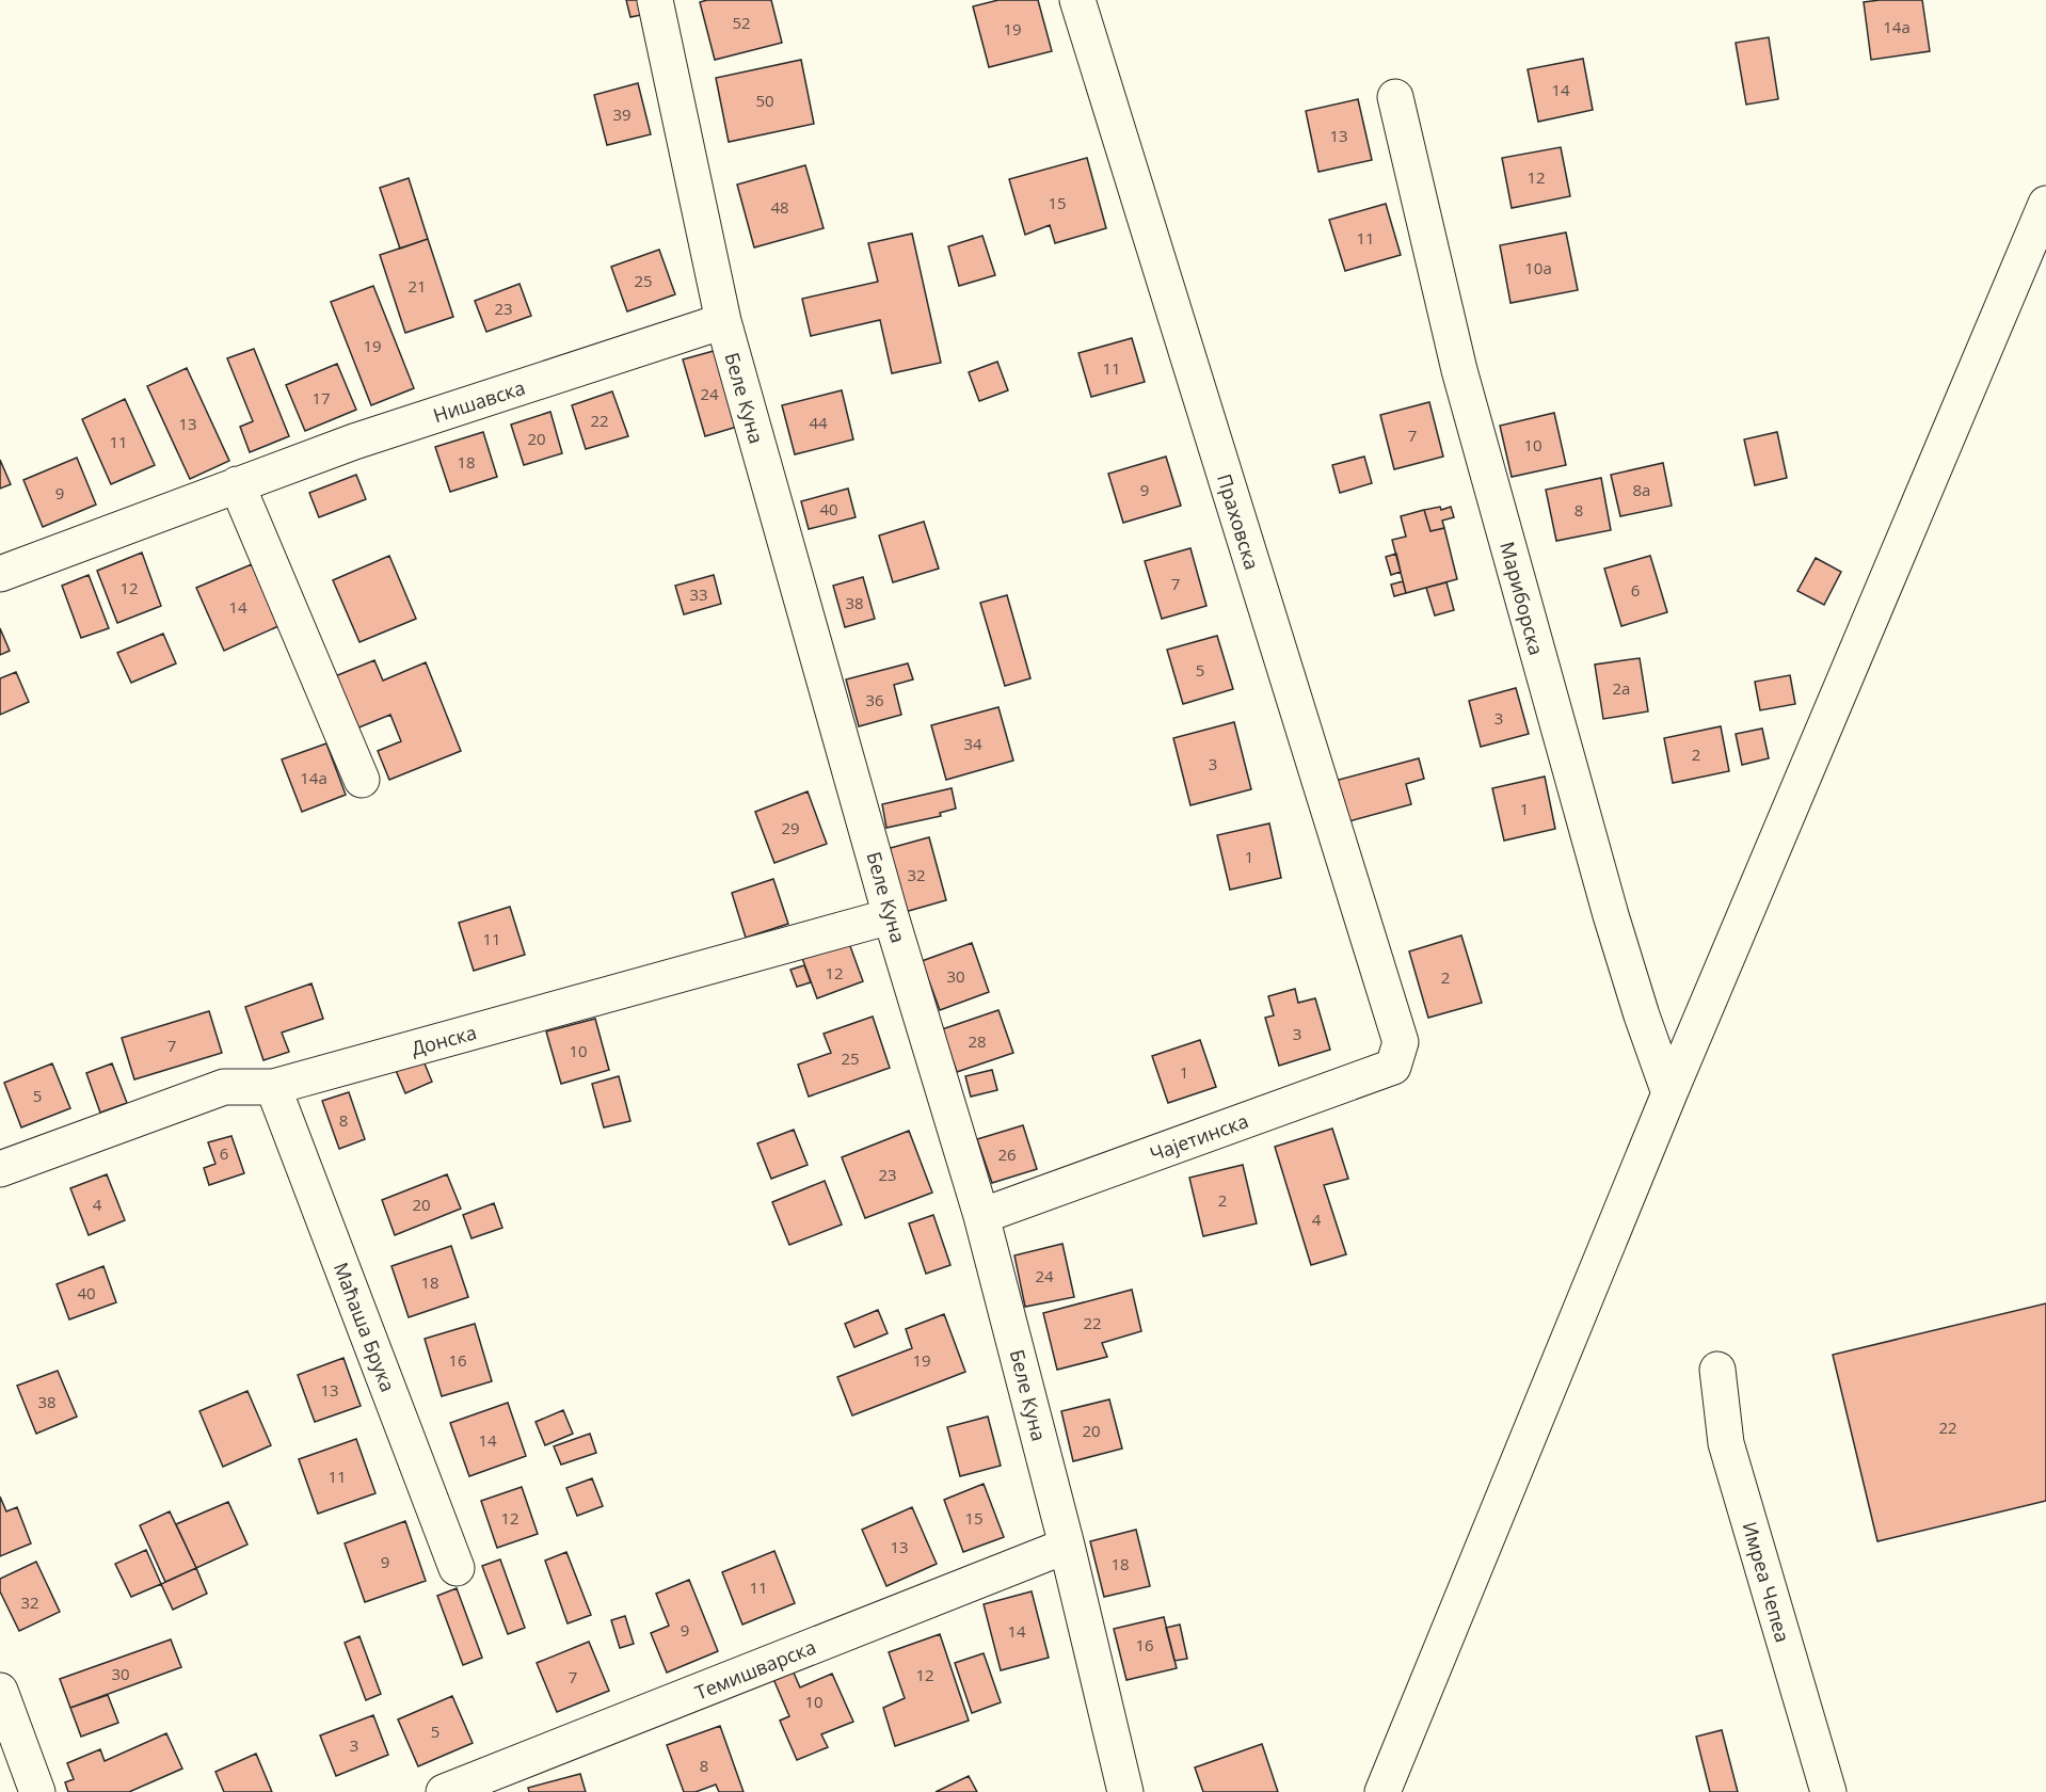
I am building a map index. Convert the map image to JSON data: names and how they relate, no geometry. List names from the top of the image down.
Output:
{
  "streets": {
    "street": [
      "Беле Куна",
      "Нишавска",
      "Праховска",
      "Мариборска",
      "Донска",
      "Чајетинска",
      "Маћаша Брука",
      "Имреа Чепеа",
      "Темишварска"
    ]
  },
  "crossings": [
    ["Беле Куна", "Нишавска"],
    ["Беле Куна", "Донска"],
    ["Беле Куна", "Чајетинска"],
    ["Беле Куна", "Темишварска"],
    ["Праховска", "Чајетинска"],
    ["Донска", "Маћаша Брука"]
  ],
  "house_numbers": [
    "52",
    "14a",
    "19",
    "14",
    "50",
    "39",
    "13",
    "12",
    "15",
    "48",
    "11",
    "10a",
    "25",
    "21",
    "23",
    "19",
    "11",
    "24",
    "17",
    "22",
    "44",
    "13",
    "7",
    "20",
    "11",
    "10",
    "18",
    "9",
    "8a",
    "9",
    "40",
    "8",
    "7",
    "12",
    "6",
    "33",
    "38",
    "14",
    "5",
    "2a",
    "36",
    "3",
    "34",
    "2",
    "3",
    "14a",
    "1",
    "29",
    "1",
    "32",
    "11",
    "12",
    "30",
    "2",
    "3",
    "28",
    "7",
    "10",
    "25",
    "1",
    "5",
    "8",
    "6",
    "26",
    "23",
    "2",
    "4",
    "20",
    "4",
    "24",
    "18",
    "40",
    "22",
    "16",
    "19",
    "13",
    "38",
    "22",
    "20",
    "14",
    "11",
    "12",
    "15",
    "13",
    "9",
    "18",
    "11",
    "32",
    "9",
    "14",
    "16",
    "30",
    "12",
    "7",
    "10",
    "5",
    "3",
    "8"
  ]
}
